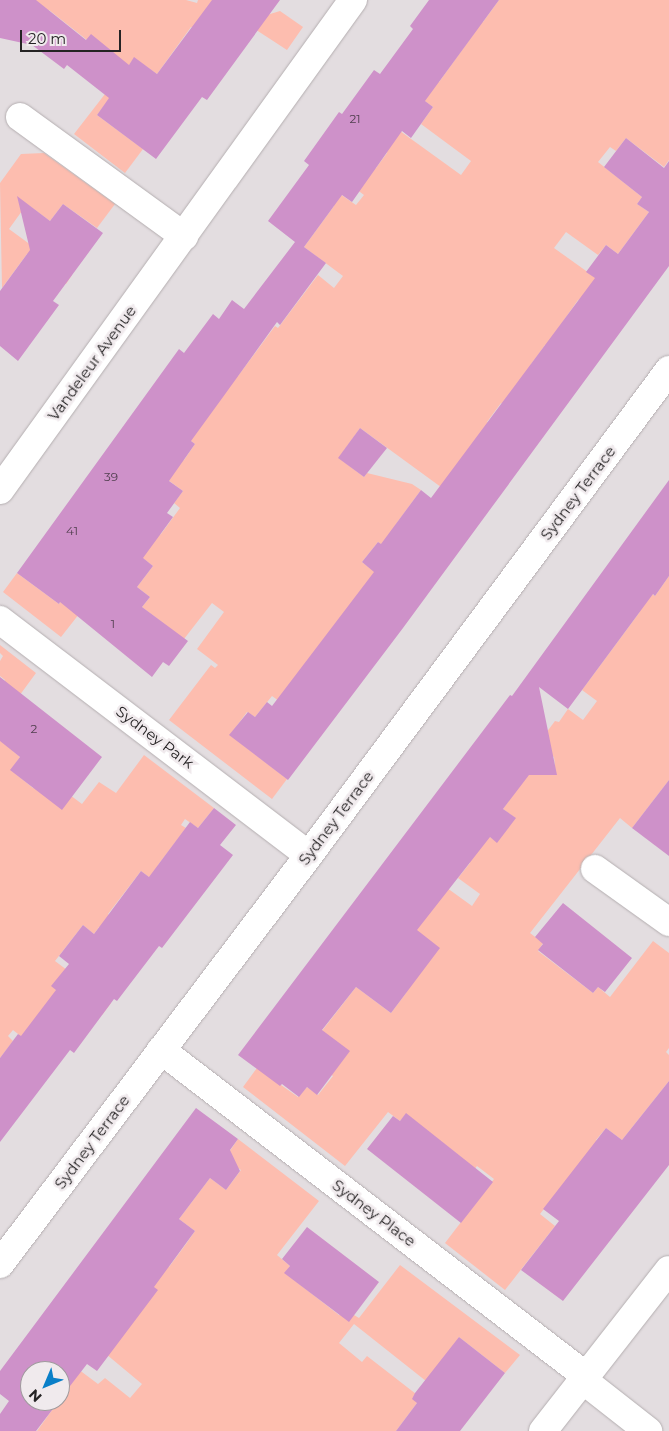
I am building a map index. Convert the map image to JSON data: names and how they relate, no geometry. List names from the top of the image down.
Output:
{
  "streets": {
    "street": [
      "Vandeleur Avenue",
      "Sydney Terrace",
      "Sydney Park",
      "Sydney Place"
    ]
  },
  "crossings": [
    ["Sydney Terrace", "Sydney Park"],
    ["Sydney Terrace", "Sydney Place"]
  ],
  "house_numbers": [
    "21",
    "39",
    "41",
    "1",
    "2"
  ],
  "scale_bar": "20 m",
  "north": "bottom left"
}
